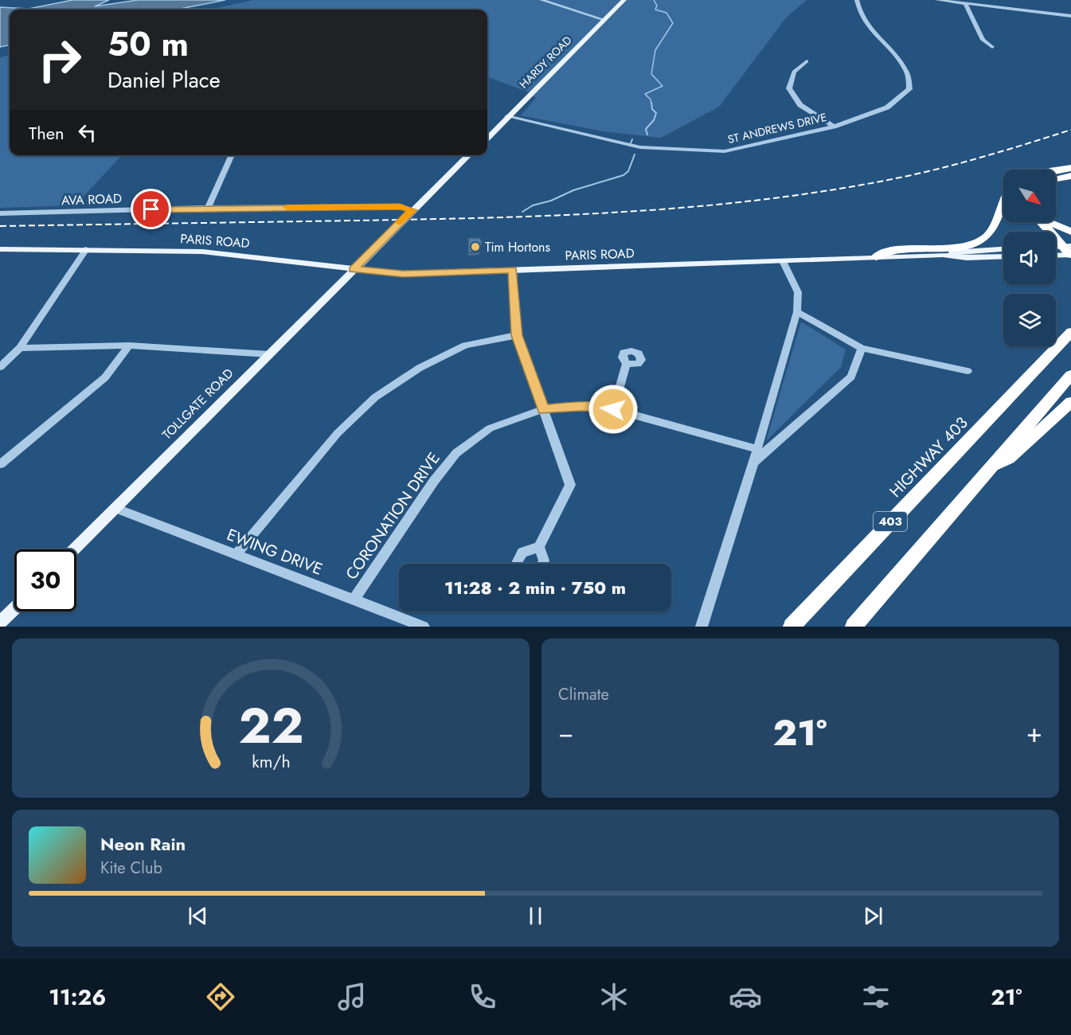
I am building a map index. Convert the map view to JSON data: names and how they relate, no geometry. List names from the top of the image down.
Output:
{
  "streets": {
    "highway": ["HIGHWAY 403", "403"],
    "main road": ["HARDY ROAD", "PARIS ROAD", "TOLLGATE ROAD"],
    "street": [
      "ST ANDREWS DRIVE",
      "AVA ROAD",
      "CORONATION DRIVE",
      "EWING DRIVE"
    ]
  },
  "crossings": [
    ["HARDY ROAD", "ST ANDREWS DRIVE"],
    ["PARIS ROAD", "TOLLGATE ROAD"],
    ["TOLLGATE ROAD", "EWING DRIVE"],
    ["CORONATION DRIVE", "EWING DRIVE"]
  ],
  "places": ["Tim Hortons"],
  "north": "bottom right",
  "page": {
    "turn": ["50 m", "Daniel Place"],
    "then": "Then",
    "limit": "30",
    "trip": "11:28 · 2 min · 750 m",
    "tile": "Climate",
    "heat": ["−", "21°", "+"],
    "song": ["Neon Rain", "Kite Club"],
    "tabs": ["11:26", "21°"],
    "gauge": ["22", "km/h"]
  }
}
